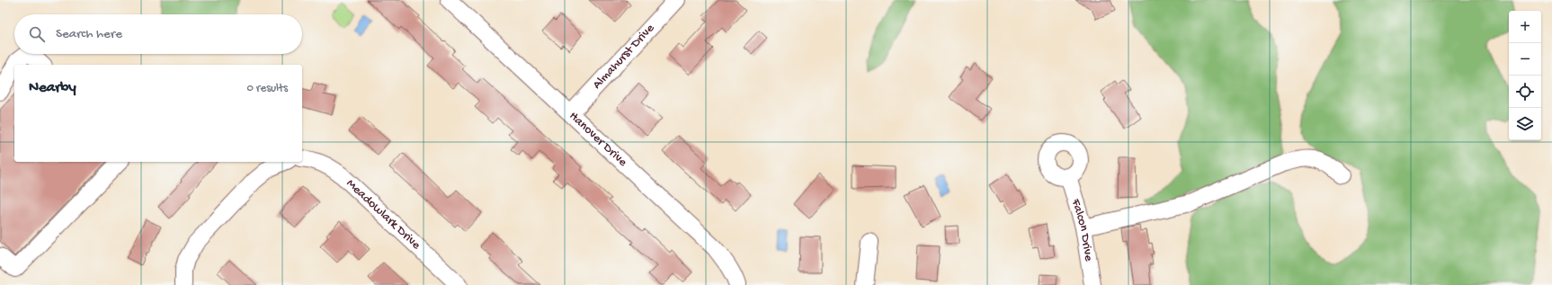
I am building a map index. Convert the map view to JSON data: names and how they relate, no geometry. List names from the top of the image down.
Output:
{
  "streets": {
    "street": [
      "Almahurst Drive",
      "Hanover Drive",
      "Meadowlark Drive",
      "Falcon Drive"
    ]
  },
  "crossings": [
    ["Almahurst Drive", "Hanover Drive"]
  ],
  "page": {
    "map_buttons": ["+", "−"],
    "search": "Search here",
    "heading": ["Nearby", "0 results"]
  }
}
